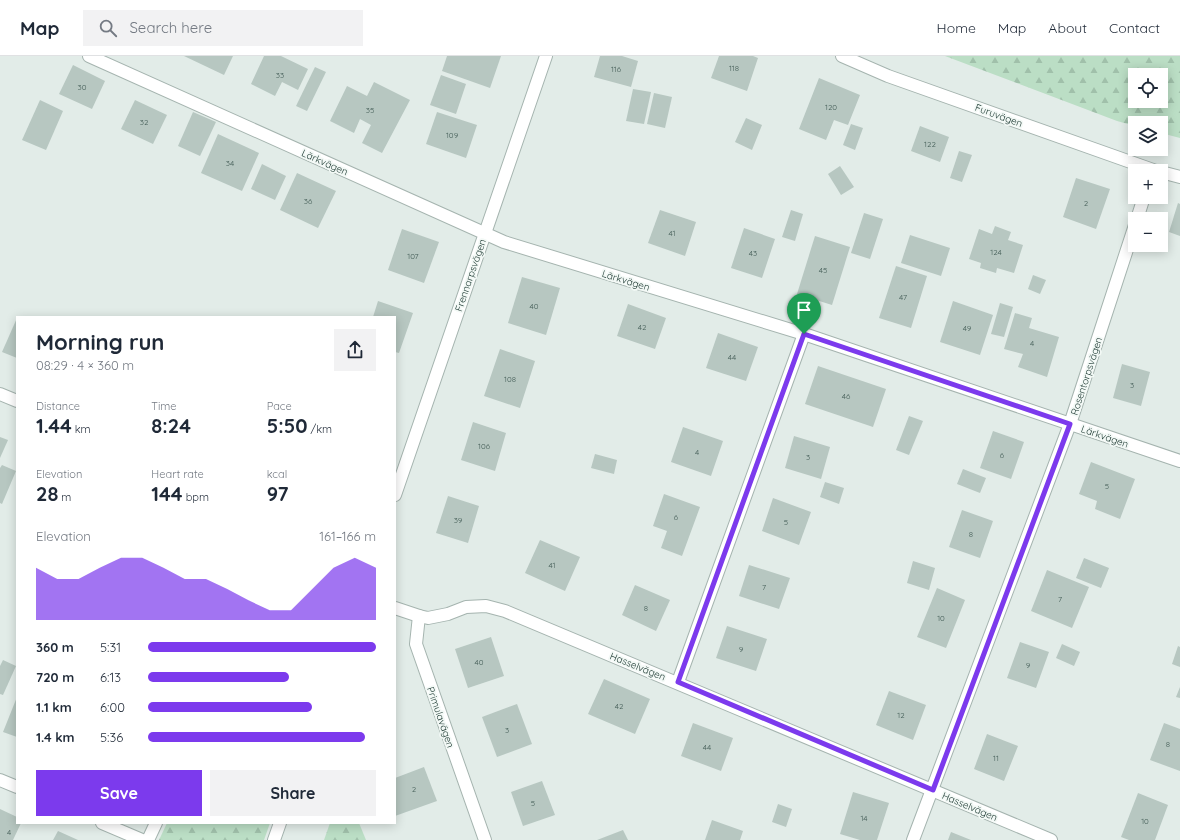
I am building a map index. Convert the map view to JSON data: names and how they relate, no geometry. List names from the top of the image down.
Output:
{
  "streets": {
    "street": [
      "Furuvägen",
      "Lärkvägen",
      "Frennarpsvägen",
      "Rosentorpsvägen",
      "Hasselvägen",
      "Primulavägen"
    ]
  },
  "crossings": [
    ["Lärkvägen", "Frennarpsvägen"],
    ["Lärkvägen", "Rosentorpsvägen"],
    ["Rosentorpsvägen", "Hasselvägen"],
    ["Hasselvägen", "Primulavägen"]
  ],
  "house_numbers": [
    "118",
    "116",
    "33",
    "30",
    "120",
    "35",
    "32",
    "109",
    "122",
    "34",
    "36",
    "2",
    "41",
    "124",
    "43",
    "107",
    "45",
    "47",
    "40",
    "42",
    "49",
    "4",
    "44",
    "108",
    "3",
    "46",
    "106",
    "4",
    "6",
    "3",
    "5",
    "6",
    "39",
    "5",
    "8",
    "41",
    "7",
    "7",
    "8",
    "10",
    "9",
    "40",
    "9",
    "42",
    "12",
    "3",
    "8",
    "44",
    "11",
    "2",
    "5",
    "14",
    "10",
    "4"
  ],
  "page": {
    "header": "Map",
    "search": "Search here",
    "nav": [
      "Home",
      "Map",
      "About",
      "Contact"
    ],
    "map_buttons": ["+", "−"],
    "heading": ["Morning run", "08:29 · 4 × 360 m"],
    "stats": [
      ["Distance", "1.44 km"],
      ["Time", "8:24"],
      ["Pace", "5:50 /km"],
      ["Elevation", "28 m"],
      ["Heart rate", "144 bpm"],
      ["kcal", "97"]
    ],
    "chart": ["Elevation", "161–166 m"],
    "list": [
      {
        "name": "360 m",
        "note": "5:31"
      },
      {
        "name": "720 m",
        "note": "6:13"
      },
      {
        "name": "1.1 km",
        "note": "6:00"
      },
      {
        "name": "1.4 km",
        "note": "5:36"
      }
    ],
    "buttons": ["Save", "Share"]
  }
}
